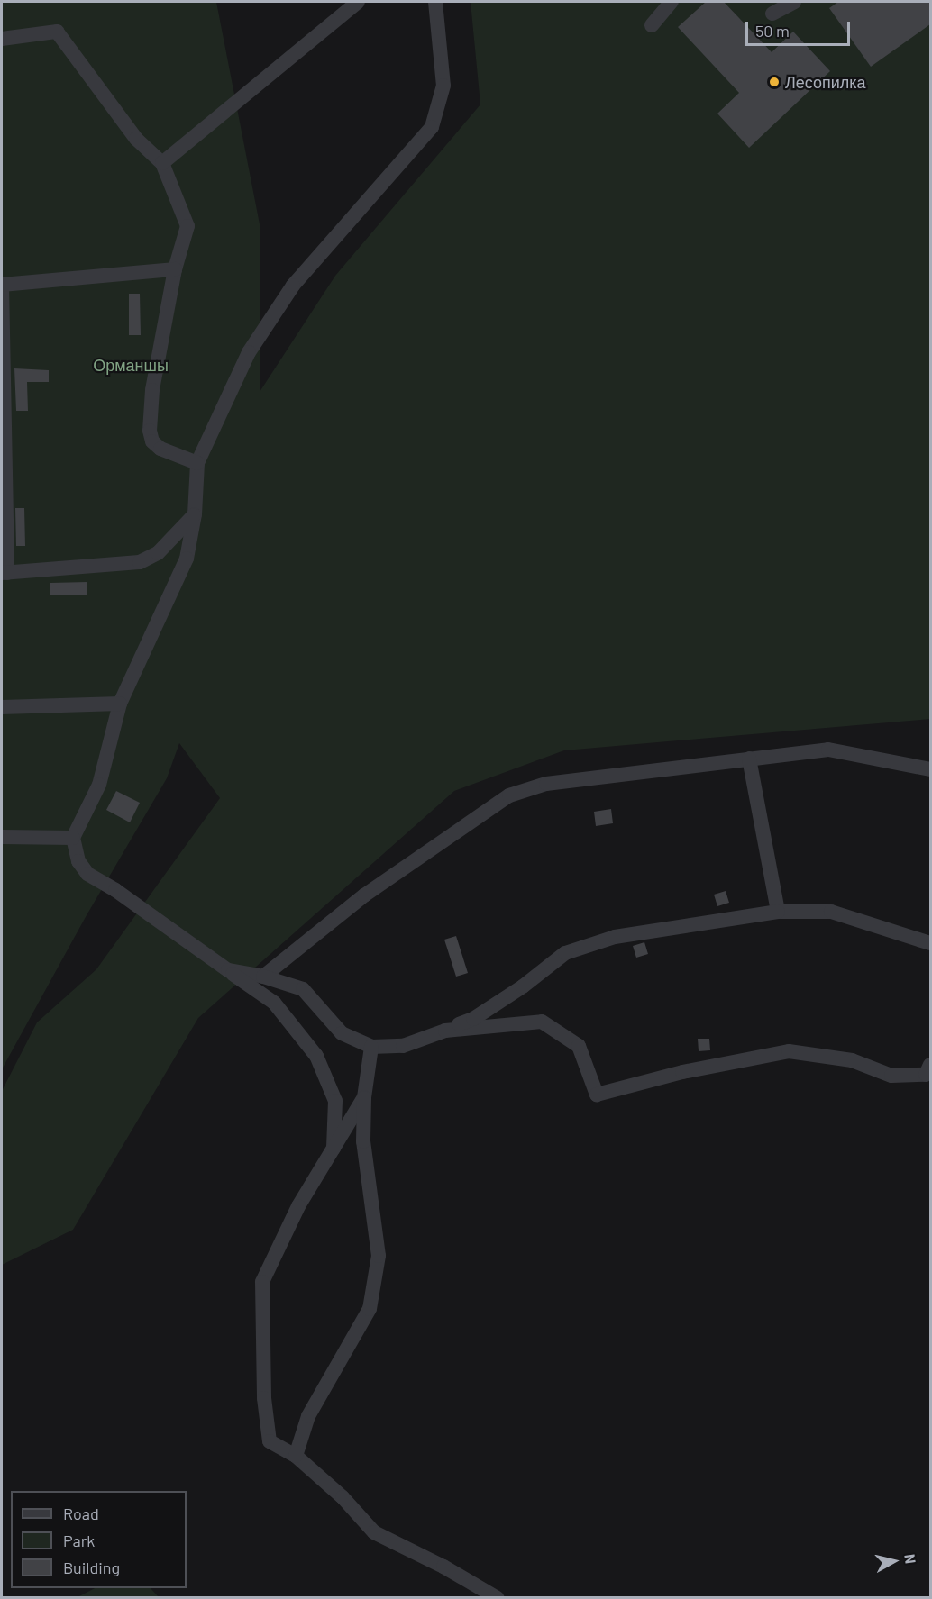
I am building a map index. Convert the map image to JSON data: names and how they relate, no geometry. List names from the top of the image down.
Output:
{
  "parks": ["Орманшы"],
  "places": ["Лесопилка"],
  "legend": ["Road", "Park", "Building"],
  "scale_bar": "50 m",
  "north": "right"
}
